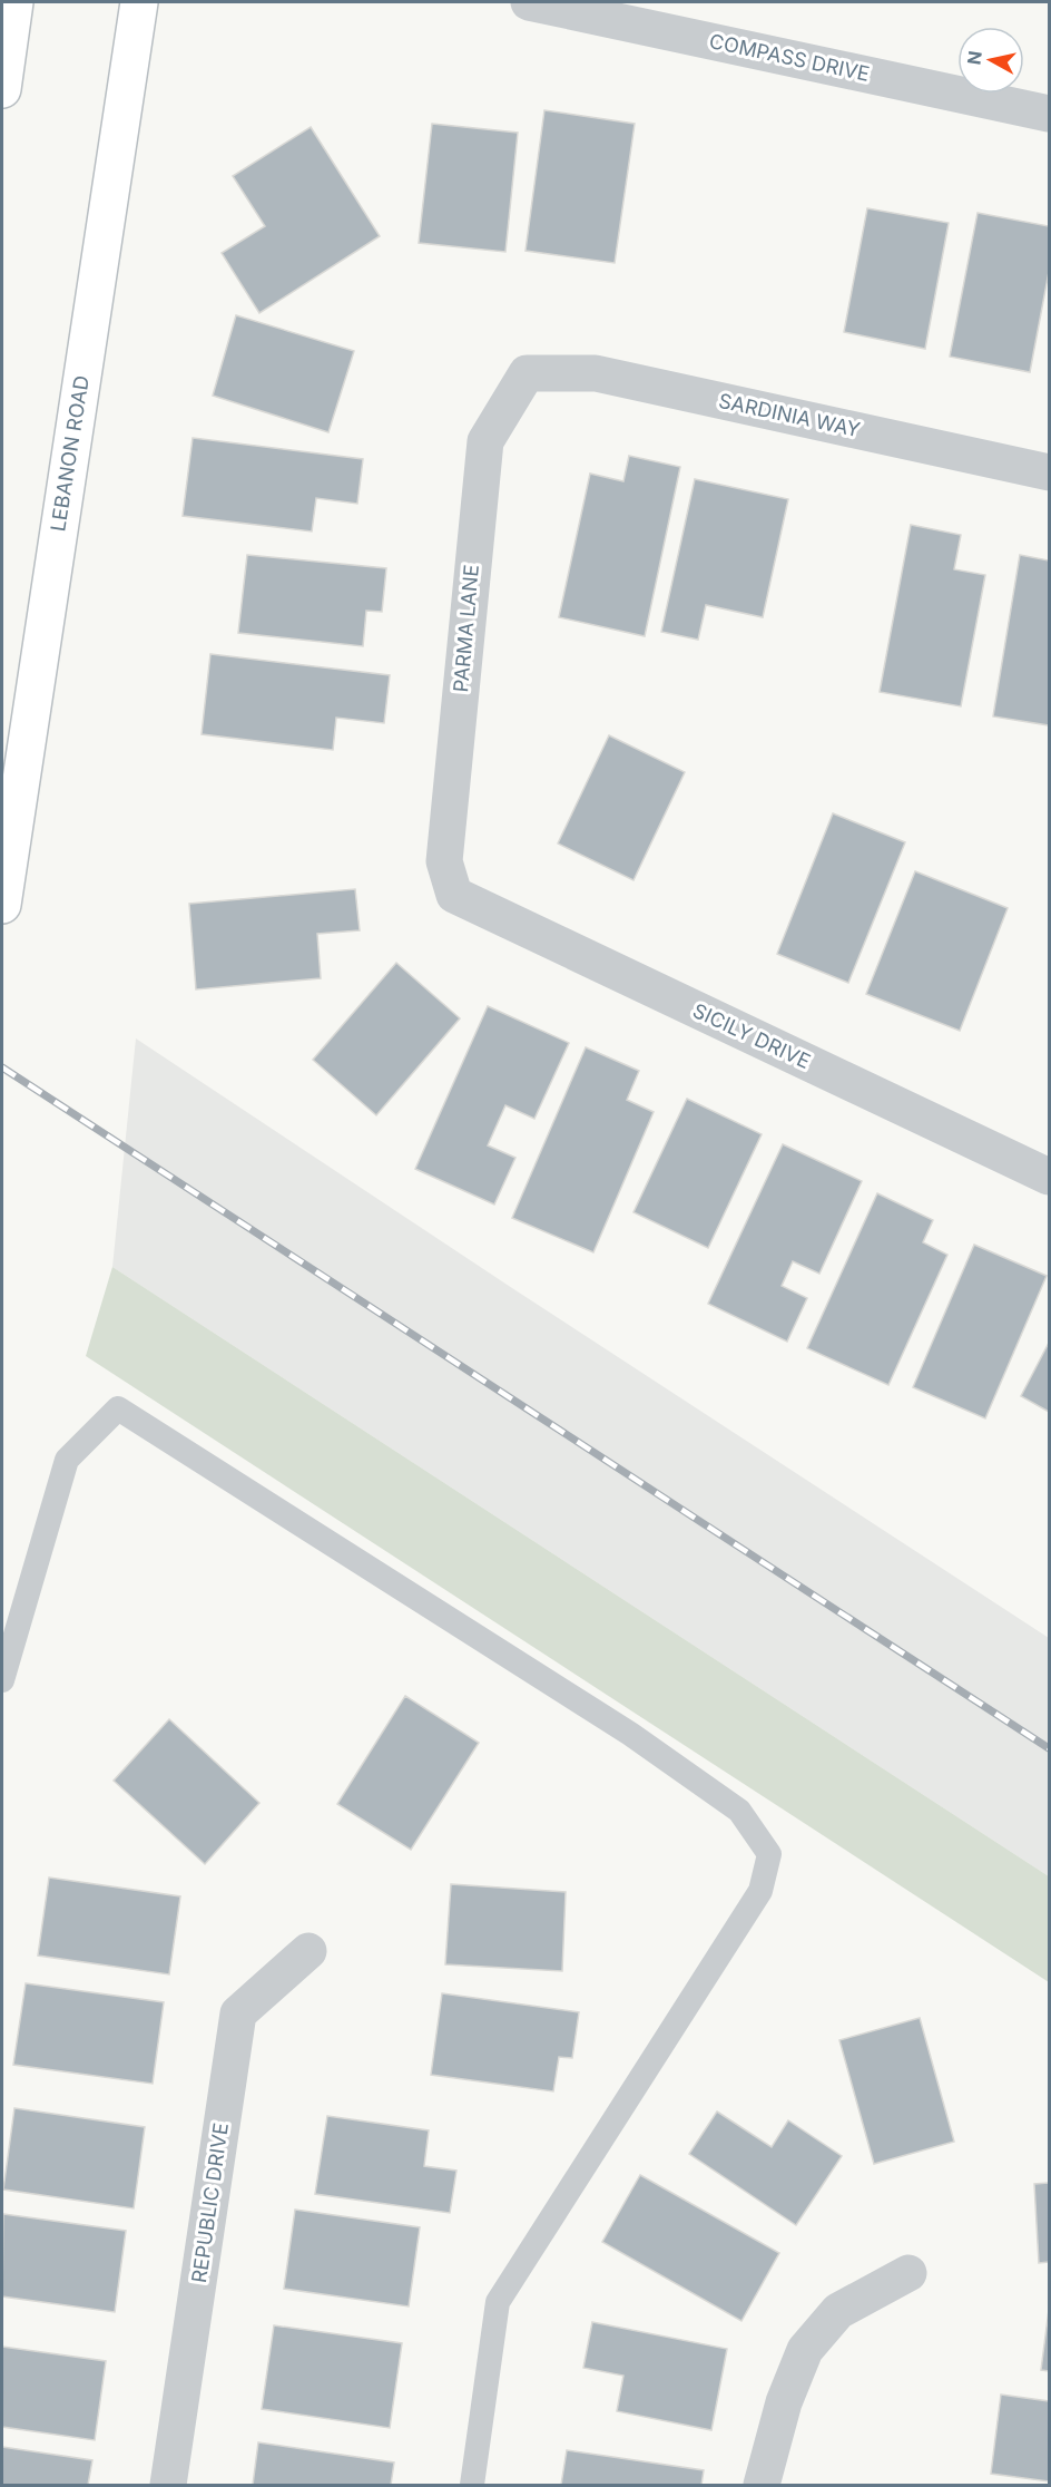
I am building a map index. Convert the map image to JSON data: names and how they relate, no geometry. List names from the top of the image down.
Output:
{
  "streets": {
    "main road": ["LEBANON ROAD"],
    "street": [
      "COMPASS DRIVE",
      "SARDINIA WAY",
      "PARMA LANE",
      "SICILY DRIVE",
      "REPUBLIC DRIVE"
    ]
  },
  "crossings": [
    ["SARDINIA WAY", "PARMA LANE"],
    ["PARMA LANE", "SICILY DRIVE"]
  ],
  "north": "left"
}
